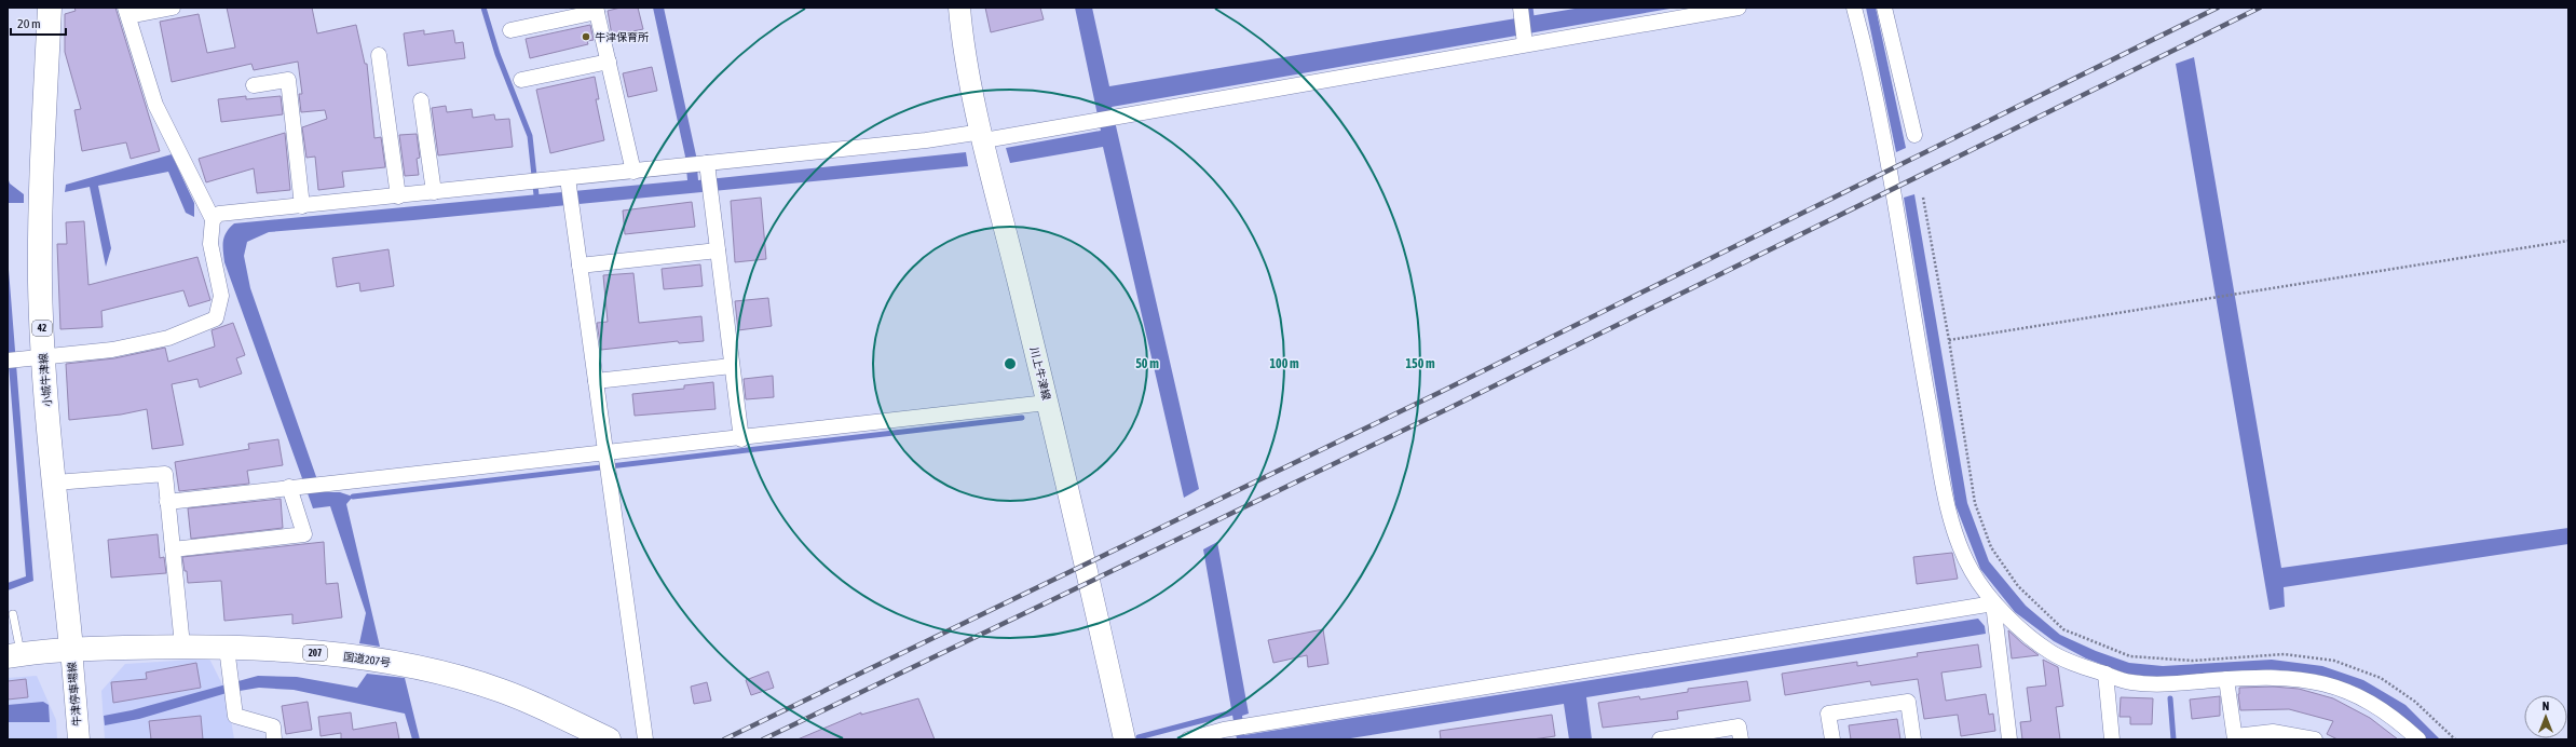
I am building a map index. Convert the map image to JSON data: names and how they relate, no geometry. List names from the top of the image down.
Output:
{
  "streets": {
    "main road": [
      "42",
      "川上牛津線",
      "小城牛津線",
      "207",
      "国道207号",
      "牛津停車場線"
    ]
  },
  "crossings": [
    ["小城牛津線", "国道207号"],
    ["小城牛津線", "牛津停車場線"],
    ["国道207号", "牛津停車場線"]
  ],
  "places": ["牛津保育所"],
  "scale_bar": "20 m",
  "north": "top",
  "rings": ["50 m", "100 m", "150 m"]
}
